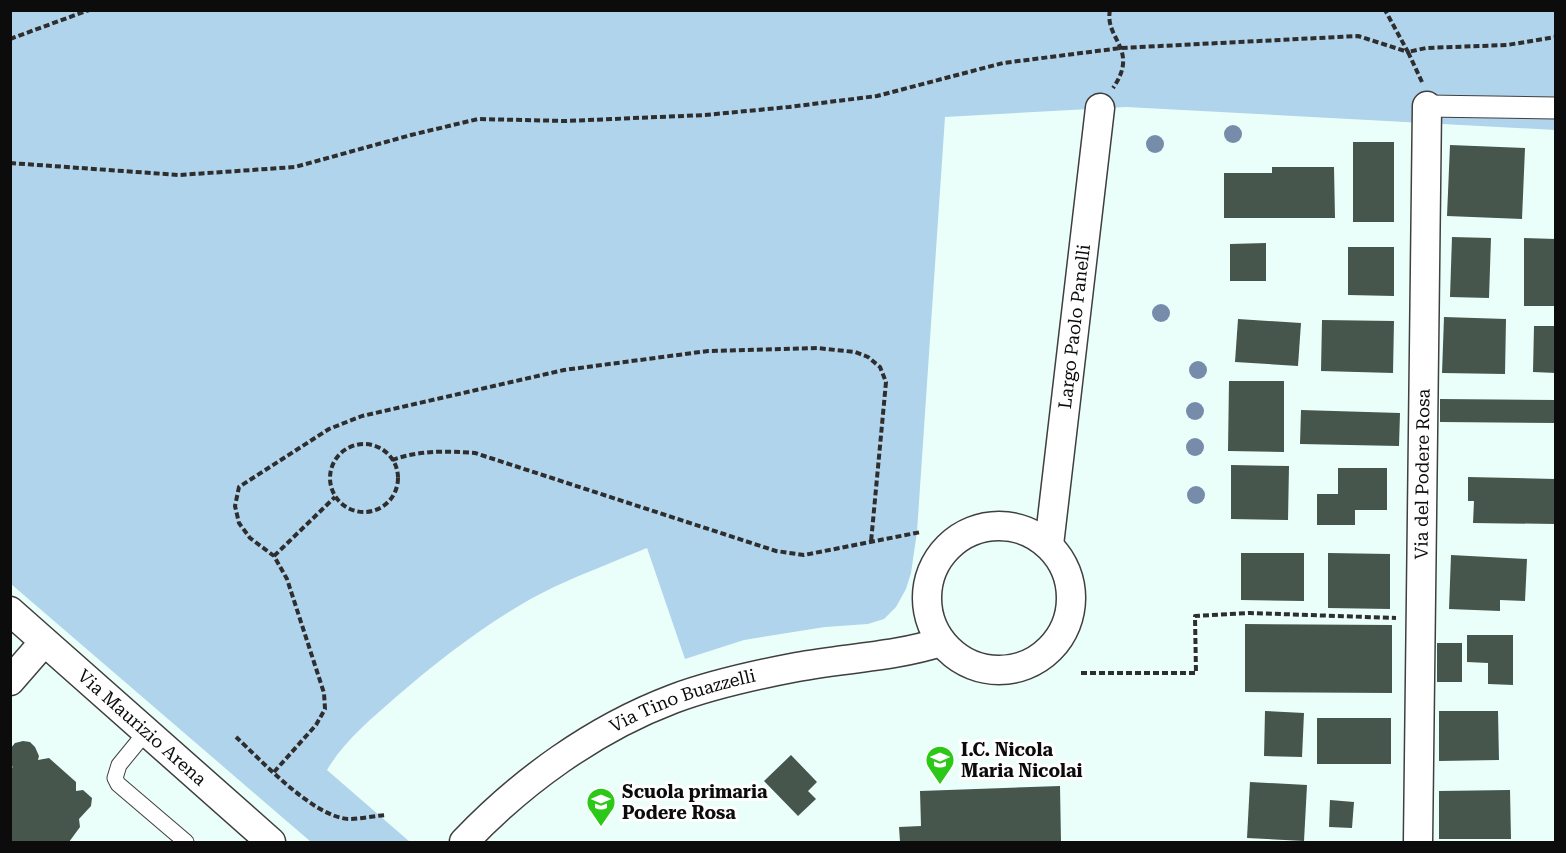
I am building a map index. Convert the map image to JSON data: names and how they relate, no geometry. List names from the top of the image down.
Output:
{
  "streets": {
    "street": [
      "Largo Paolo Panelli",
      "Via del Podere Rosa",
      "Via Tino Buazzelli",
      "Via Maurizio Arena"
    ]
  },
  "crossings": [
    ["Largo Paolo Panelli", "Via Tino Buazzelli"]
  ],
  "places": {
    "school or university": ["I.C. Nicola Maria Nicolai", "Scuola primaria Podere Rosa"]
  }
}
